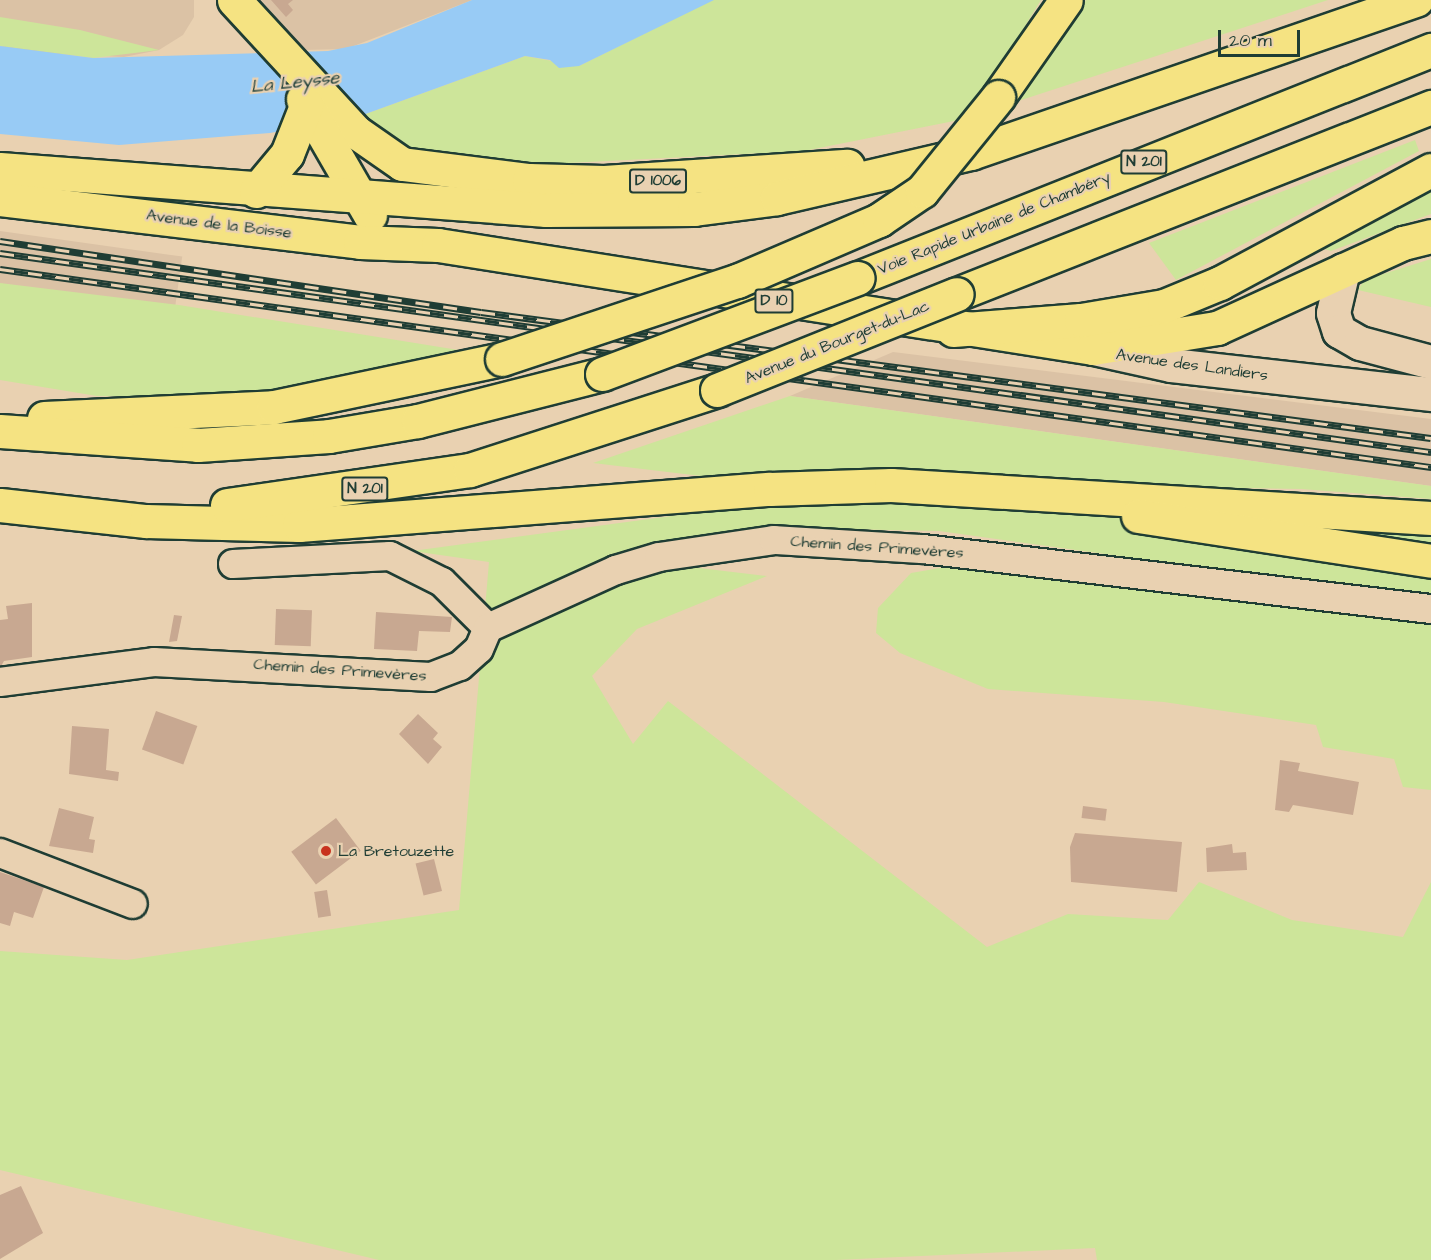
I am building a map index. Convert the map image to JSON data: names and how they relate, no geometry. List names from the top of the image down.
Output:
{
  "streets": {
    "main road": [
      "N 201",
      "D 1006",
      "Voie Rapide Urbaine de Chambéry",
      "Avenue de la Boisse",
      "D 10",
      "Avenue du Bourget-du-Lac",
      "Avenue des Landiers"
    ],
    "street": ["Chemin des Primevères"]
  },
  "crossings": [
    ["D 1006", "Avenue de la Boisse"],
    ["Avenue de la Boisse", "D 10"],
    ["D 10", "Avenue des Landiers"]
  ],
  "water": ["La Leysse"],
  "places": ["La Bretouzette"],
  "scale_bar": "20 m"
}
